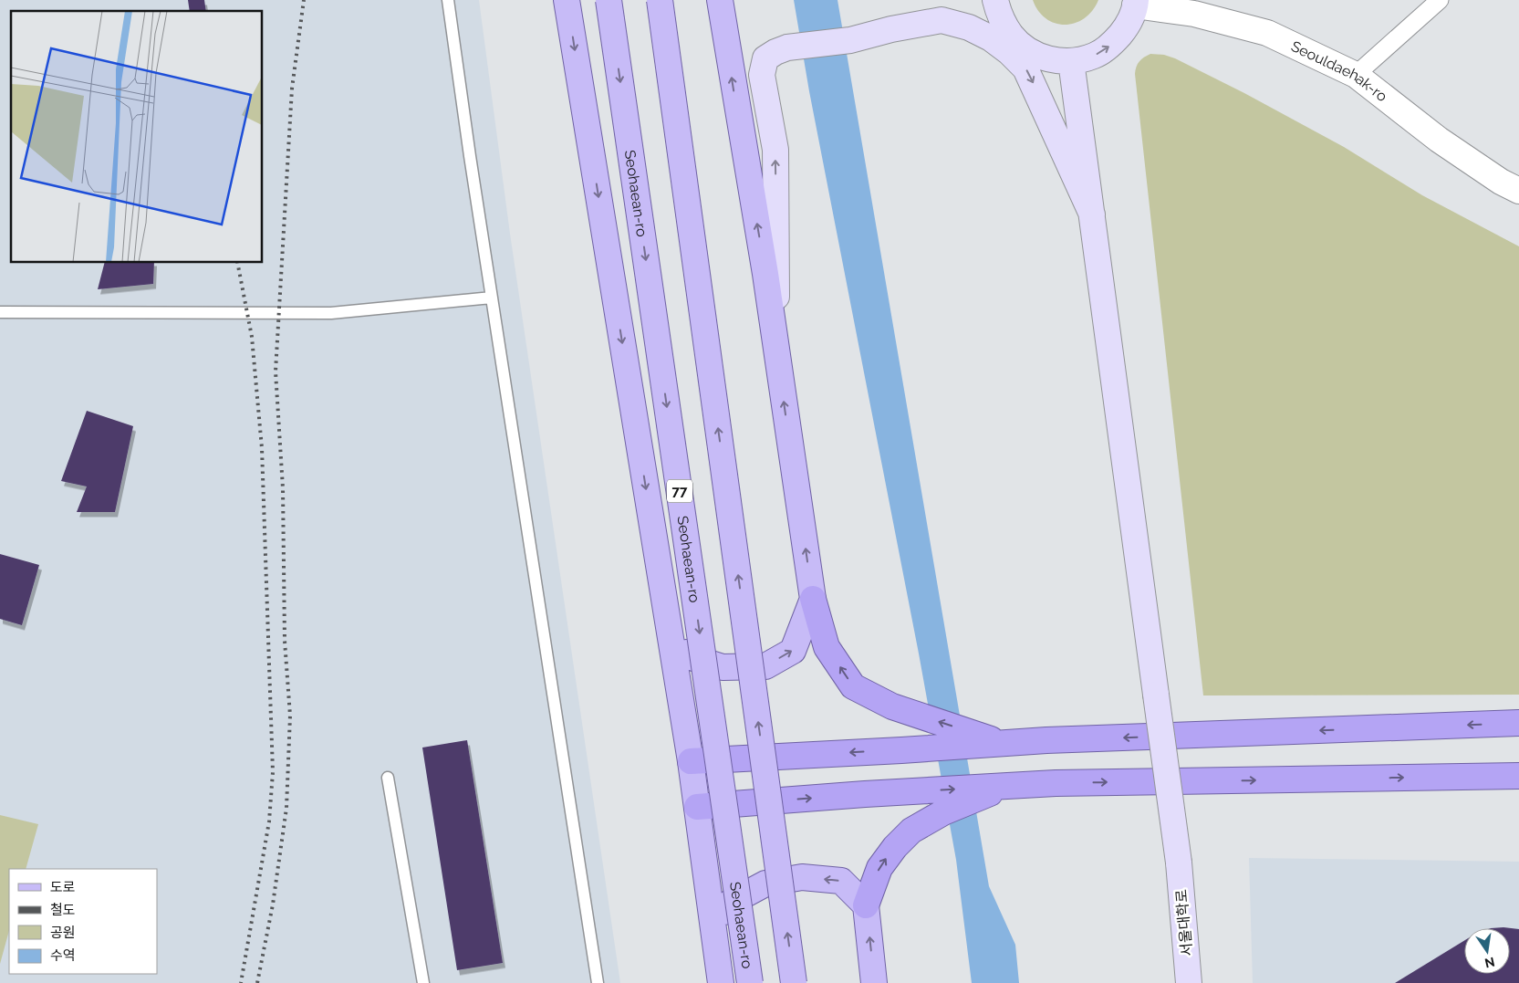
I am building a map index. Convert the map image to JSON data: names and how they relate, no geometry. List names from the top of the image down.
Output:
{
  "streets": {
    "main road": [
      "Seouldaehak-ro",
      "Seohaean-ro",
      "77",
      "서울대학로"
    ]
  },
  "crossings": [
    ["Seouldaehak-ro", "서울대학로"]
  ],
  "legend": [
    "도로",
    "철도",
    "공원",
    "수역"
  ],
  "north": "bottom"
}
